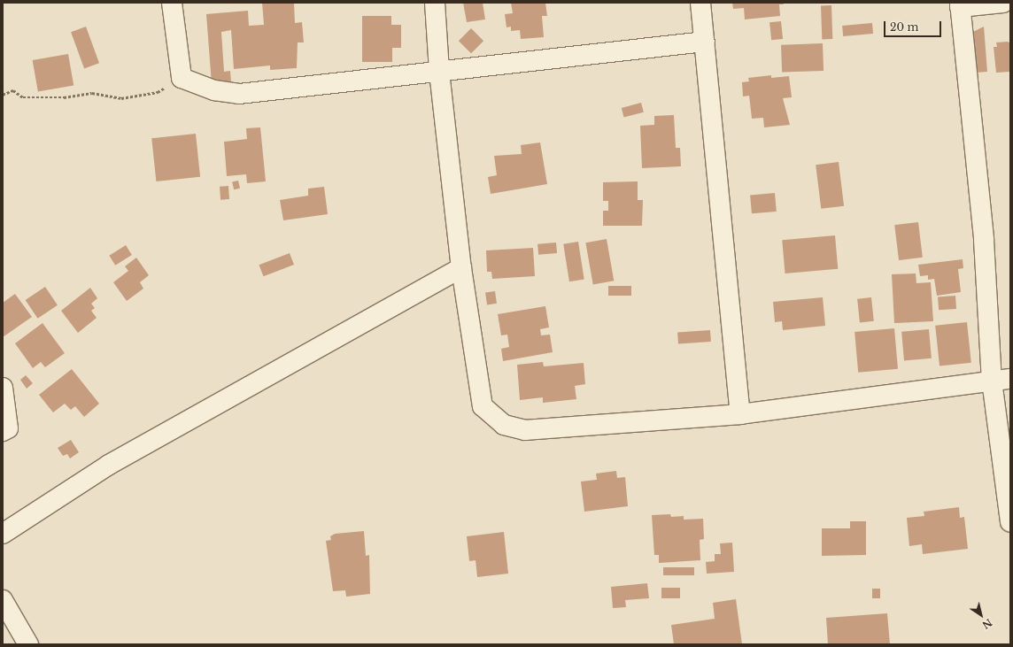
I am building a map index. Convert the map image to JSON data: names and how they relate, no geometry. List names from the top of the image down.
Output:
{
  "scale_bar": "20 m",
  "north": "bottom right"
}
